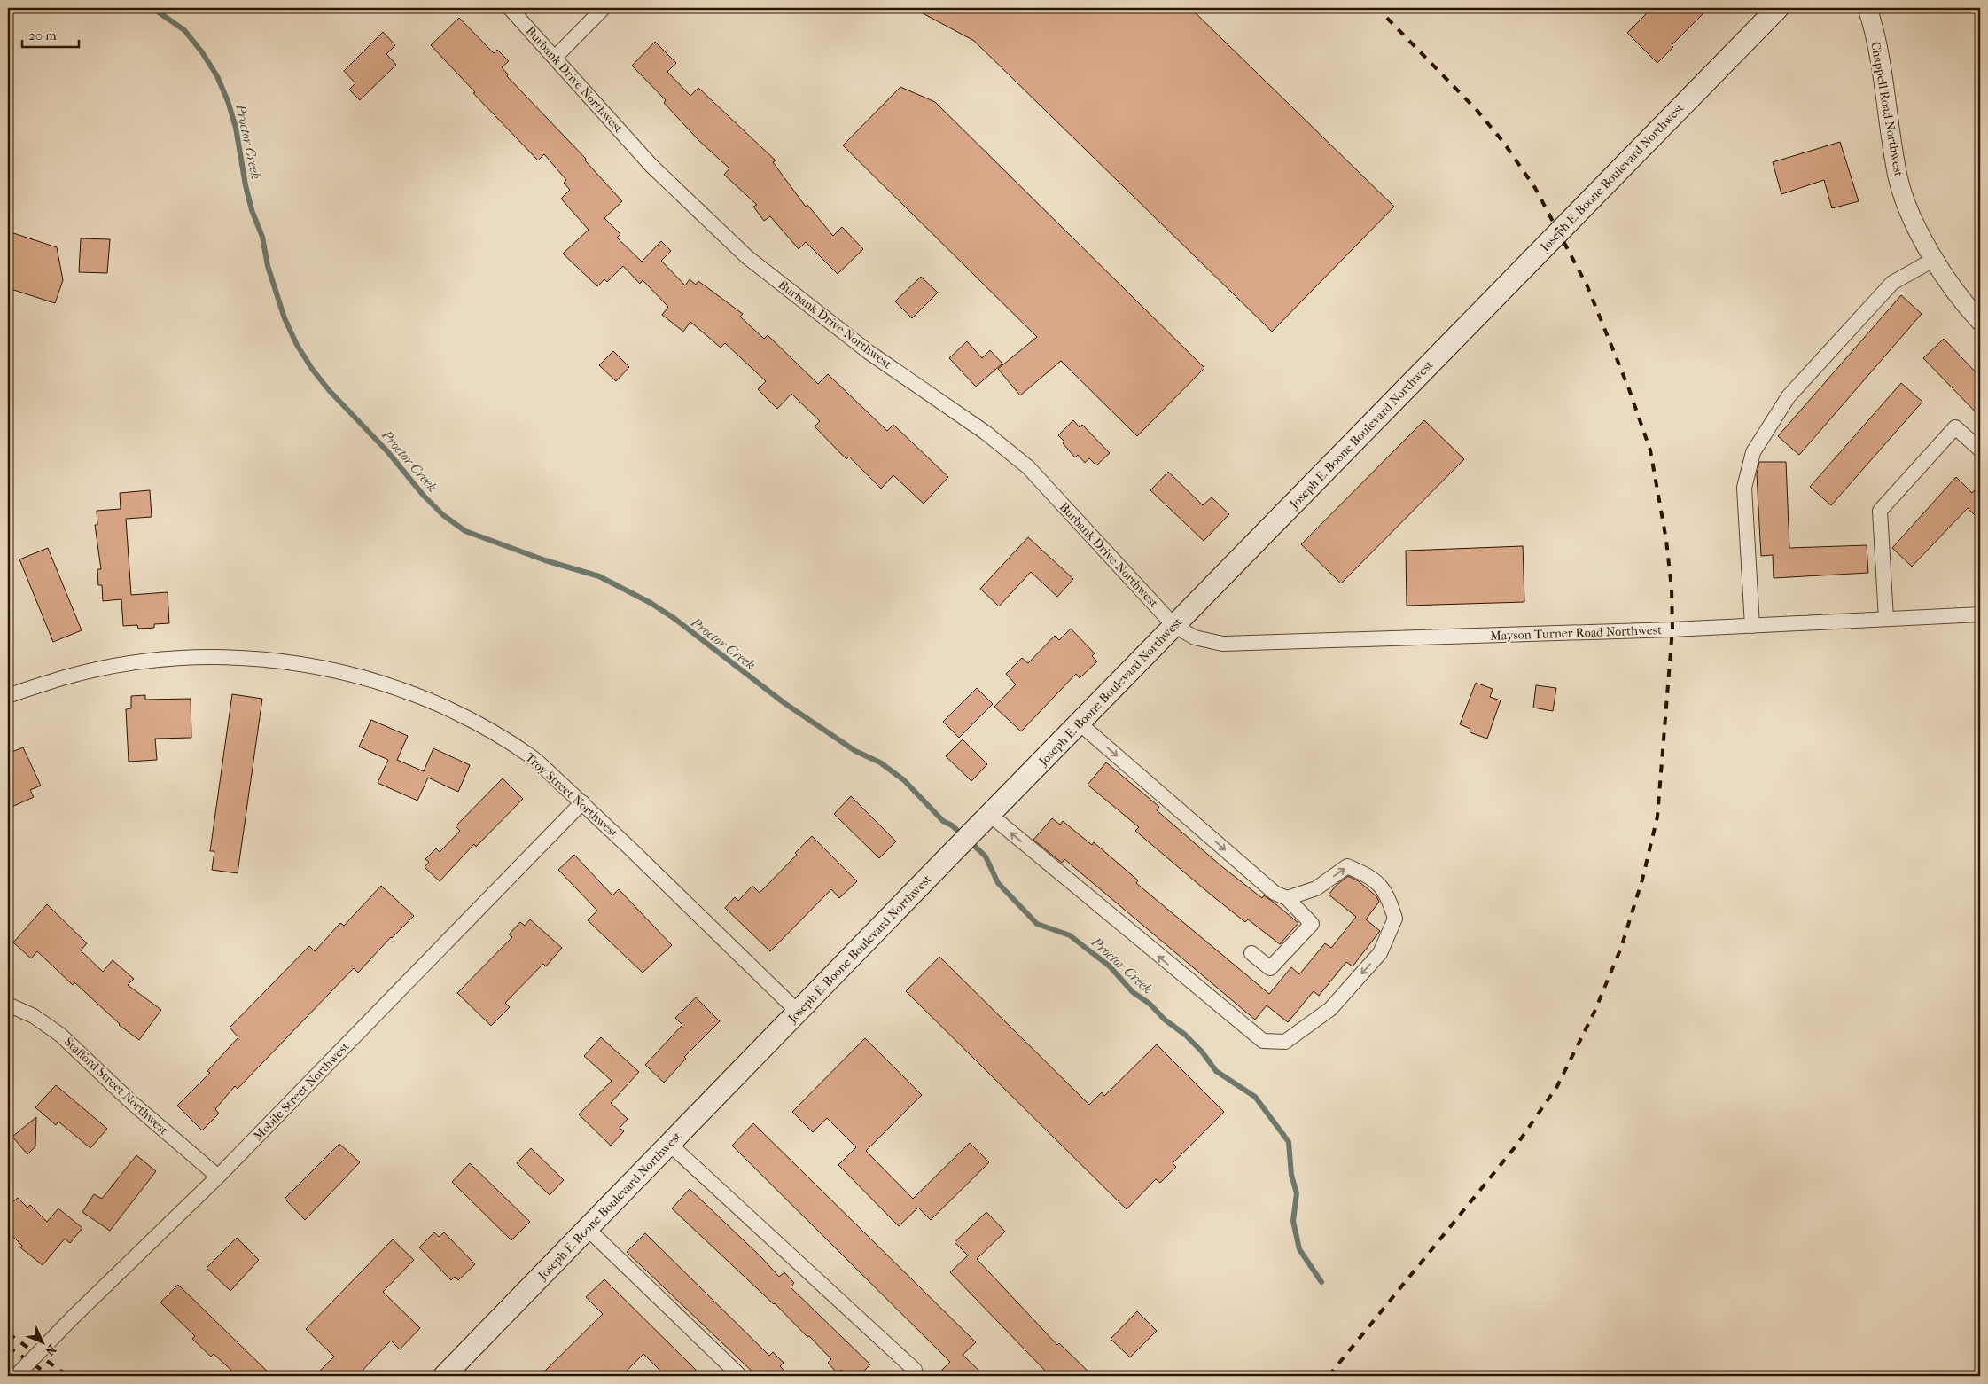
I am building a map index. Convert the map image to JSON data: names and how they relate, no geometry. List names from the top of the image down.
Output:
{
  "streets": {
    "main road": ["Joseph E. Boone Boulevard Northwest"],
    "street": [
      "Burbank Drive Northwest",
      "Chappell Road Northwest",
      "Mayson Turner Road Northwest",
      "Troy Street Northwest",
      "Stafford Street Northwest",
      "Mobile Street Northwest"
    ]
  },
  "crossings": [
    ["Burbank Drive Northwest", "Joseph E. Boone Boulevard Northwest"],
    ["Burbank Drive Northwest", "Mayson Turner Road Northwest"],
    ["Joseph E. Boone Boulevard Northwest", "Mayson Turner Road Northwest"],
    ["Joseph E. Boone Boulevard Northwest", "Troy Street Northwest"],
    ["Troy Street Northwest", "Mobile Street Northwest"],
    ["Stafford Street Northwest", "Mobile Street Northwest"]
  ],
  "water": ["Proctor Creek"],
  "scale_bar": "20 m",
  "north": "bottom right"
}
